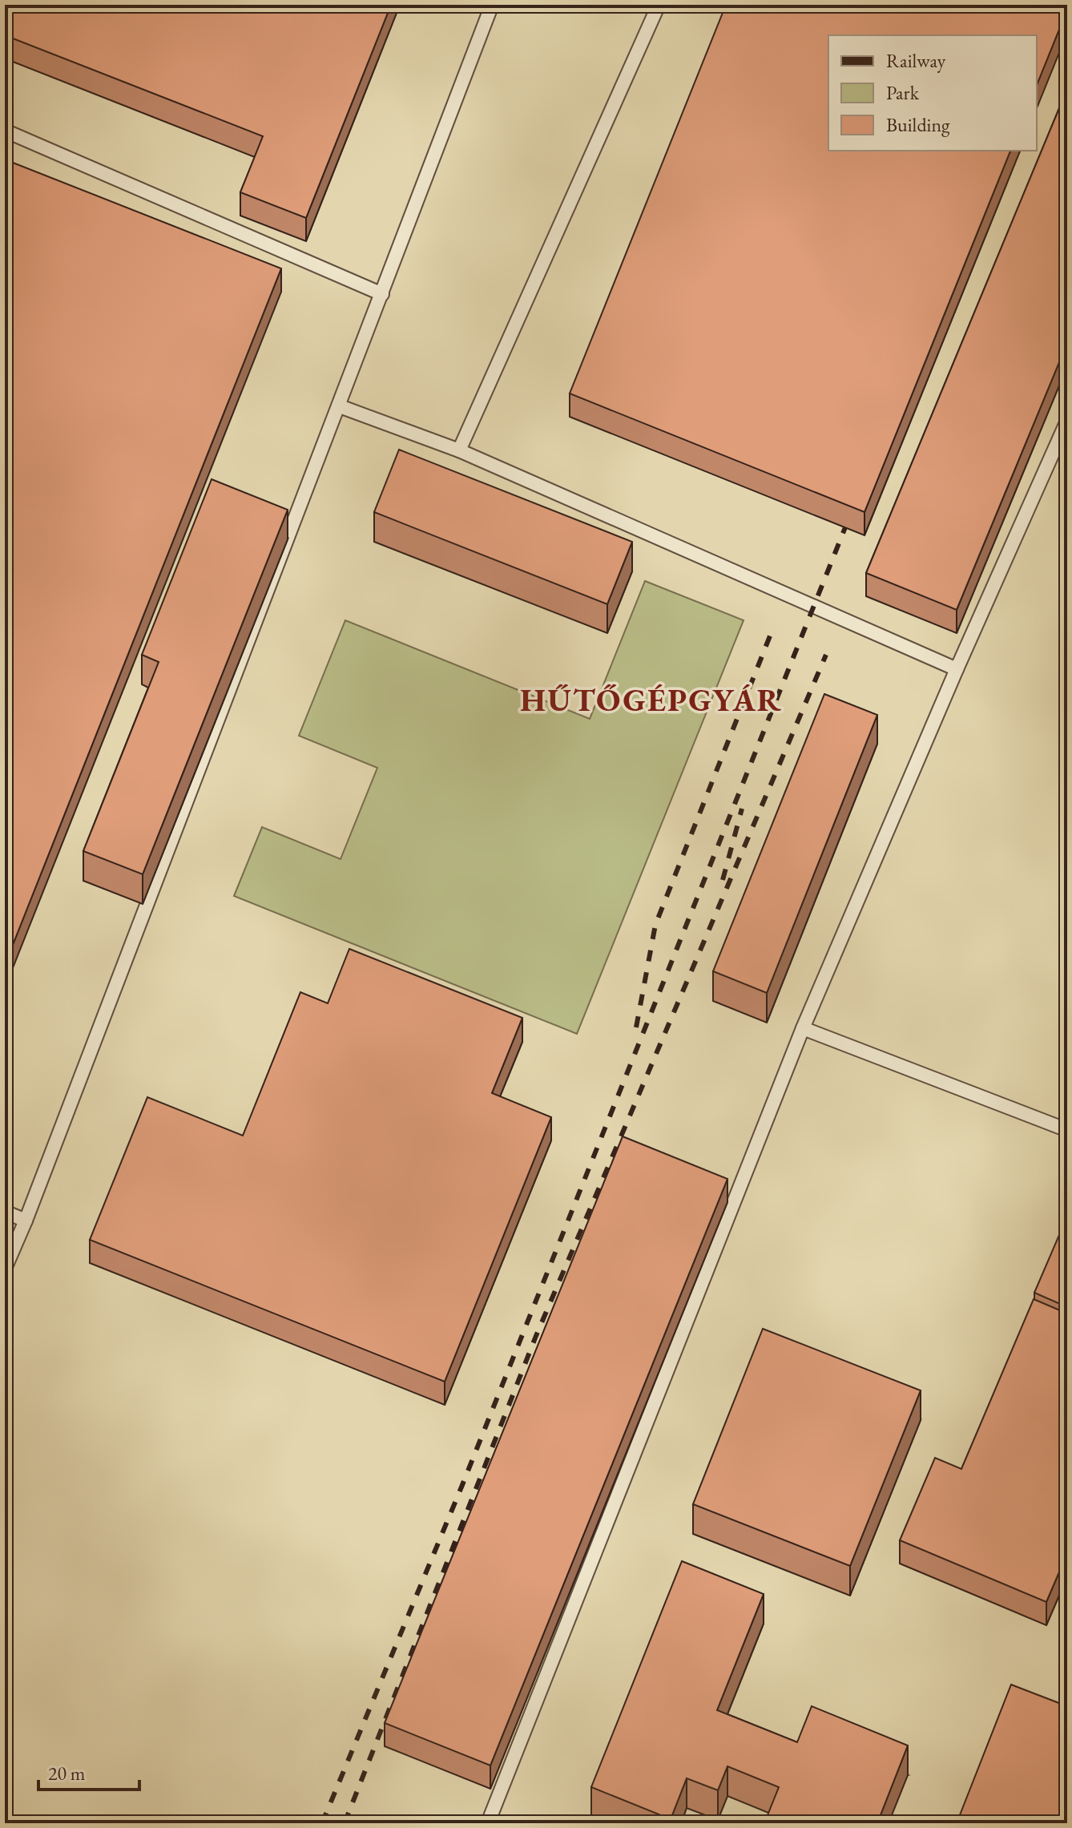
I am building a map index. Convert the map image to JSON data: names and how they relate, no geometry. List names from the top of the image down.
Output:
{
  "districts": ["HŰTŐGÉPGYÁR"],
  "legend": ["Railway", "Park", "Building"],
  "scale_bar": "20 m"
}
